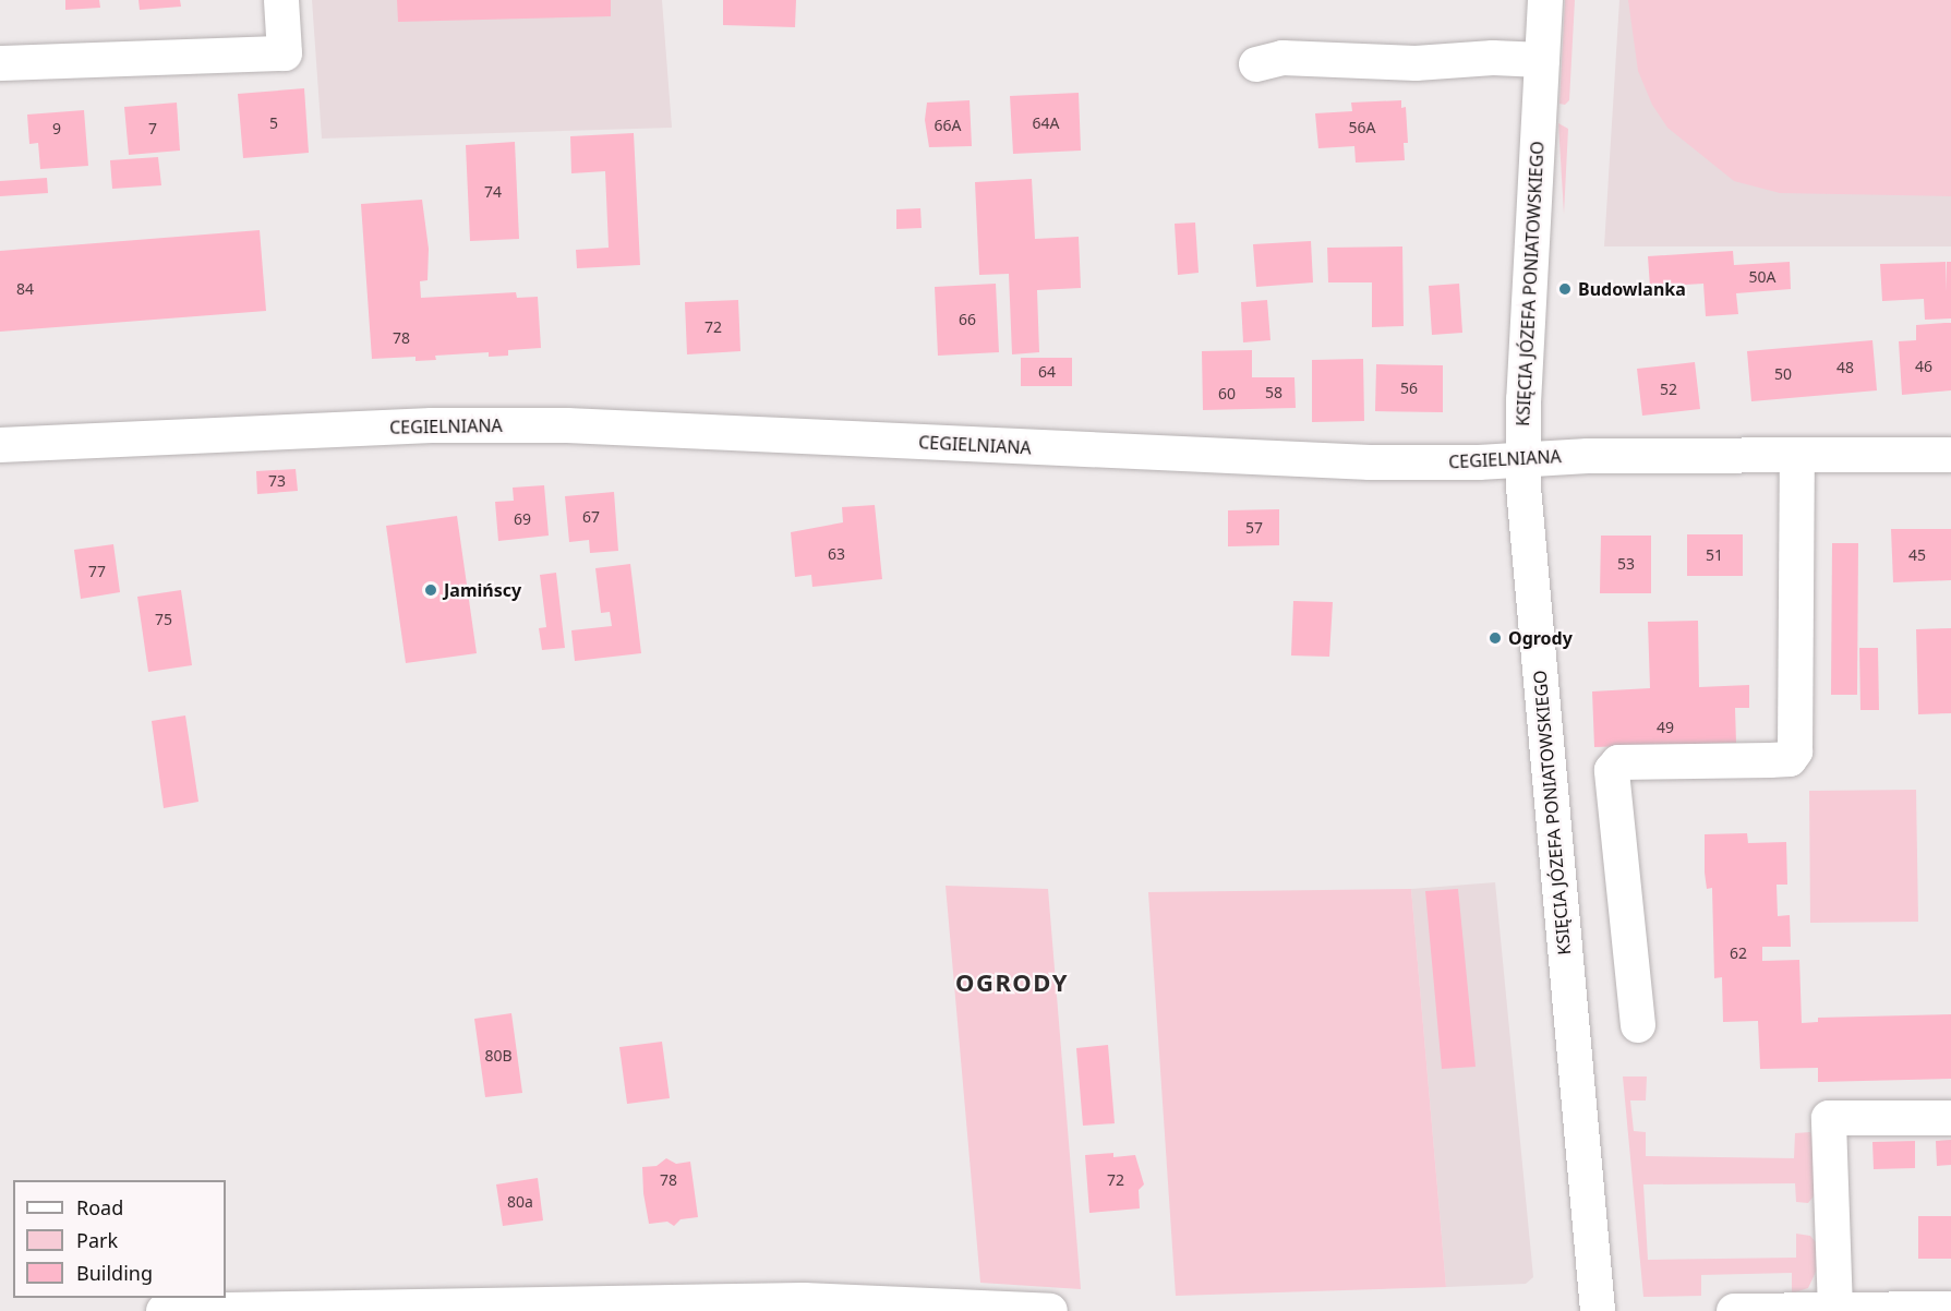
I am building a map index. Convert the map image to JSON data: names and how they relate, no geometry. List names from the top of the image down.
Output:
{
  "streets": {
    "street": ["KSIĘCIA JÓZEFA PONIATOWSKIEGO", "CEGIELNIANA"]
  },
  "crossings": [
    ["KSIĘCIA JÓZEFA PONIATOWSKIEGO", "CEGIELNIANA"]
  ],
  "districts": ["OGRODY"],
  "places": ["Budowlanka", "Jamińscy", "Ogrody"],
  "house_numbers": [
    "5",
    "64A",
    "66A",
    "56A",
    "9",
    "7",
    "74",
    "50A",
    "84",
    "66",
    "72",
    "78",
    "46",
    "48",
    "64",
    "50",
    "56",
    "52",
    "58",
    "60",
    "73",
    "67",
    "69",
    "57",
    "63",
    "51",
    "45",
    "53",
    "77",
    "75",
    "49",
    "62",
    "80B",
    "78",
    "72",
    "80a"
  ],
  "legend": ["Road", "Park", "Building"]
}
